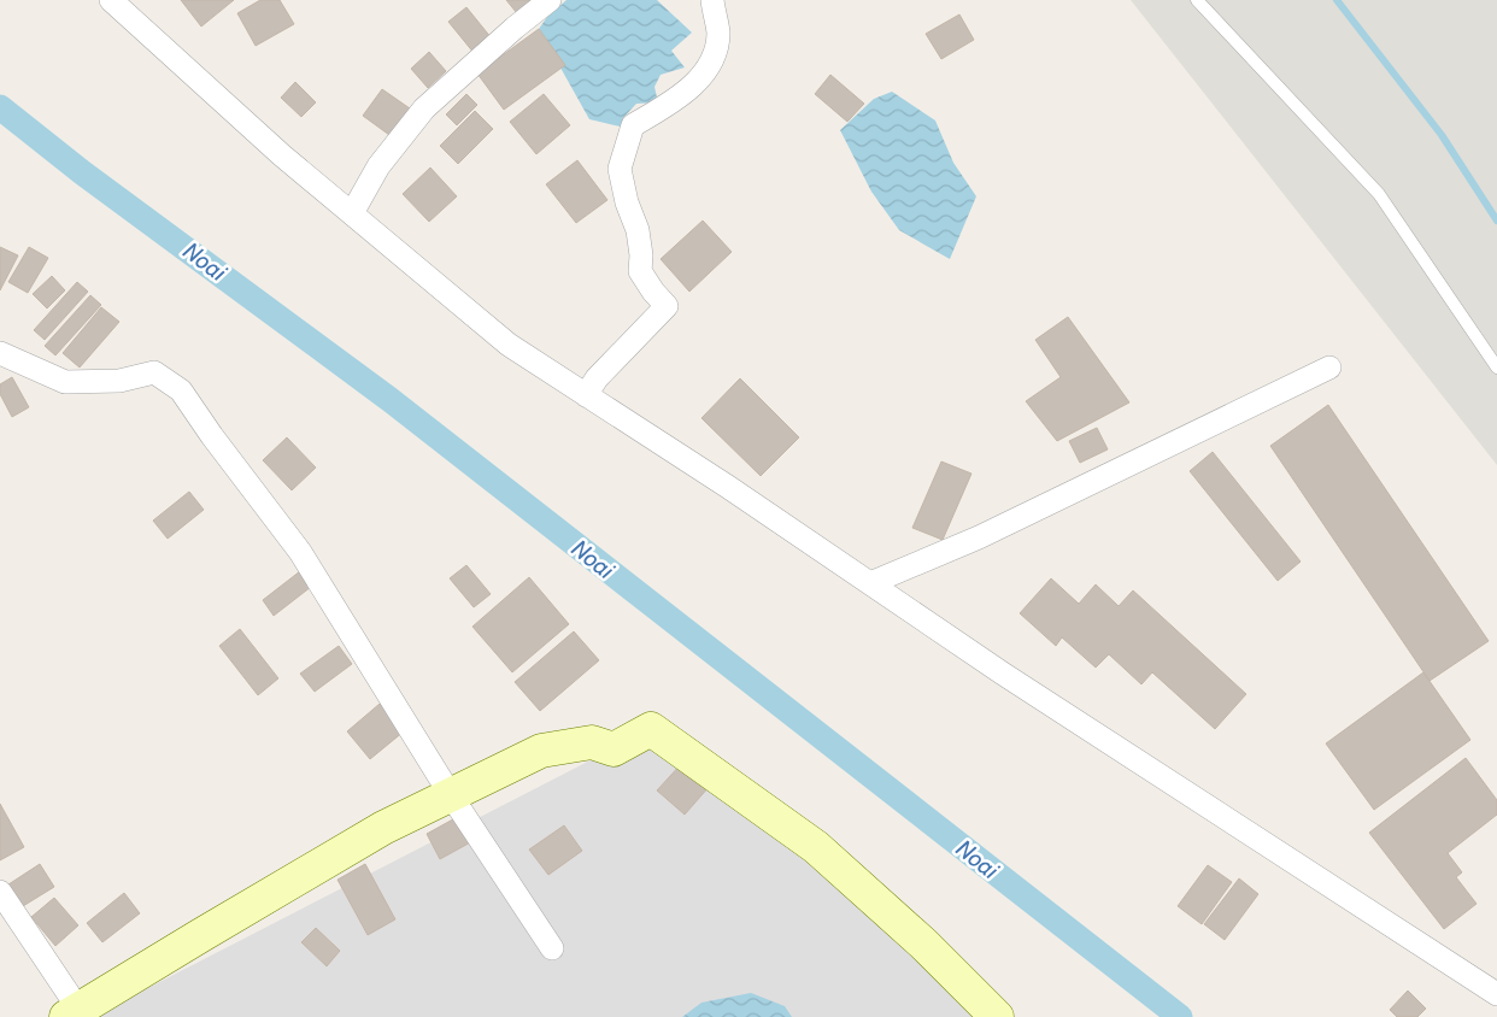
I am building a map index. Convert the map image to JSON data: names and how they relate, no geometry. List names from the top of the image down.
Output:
{
  "water": ["Noai"]
}
